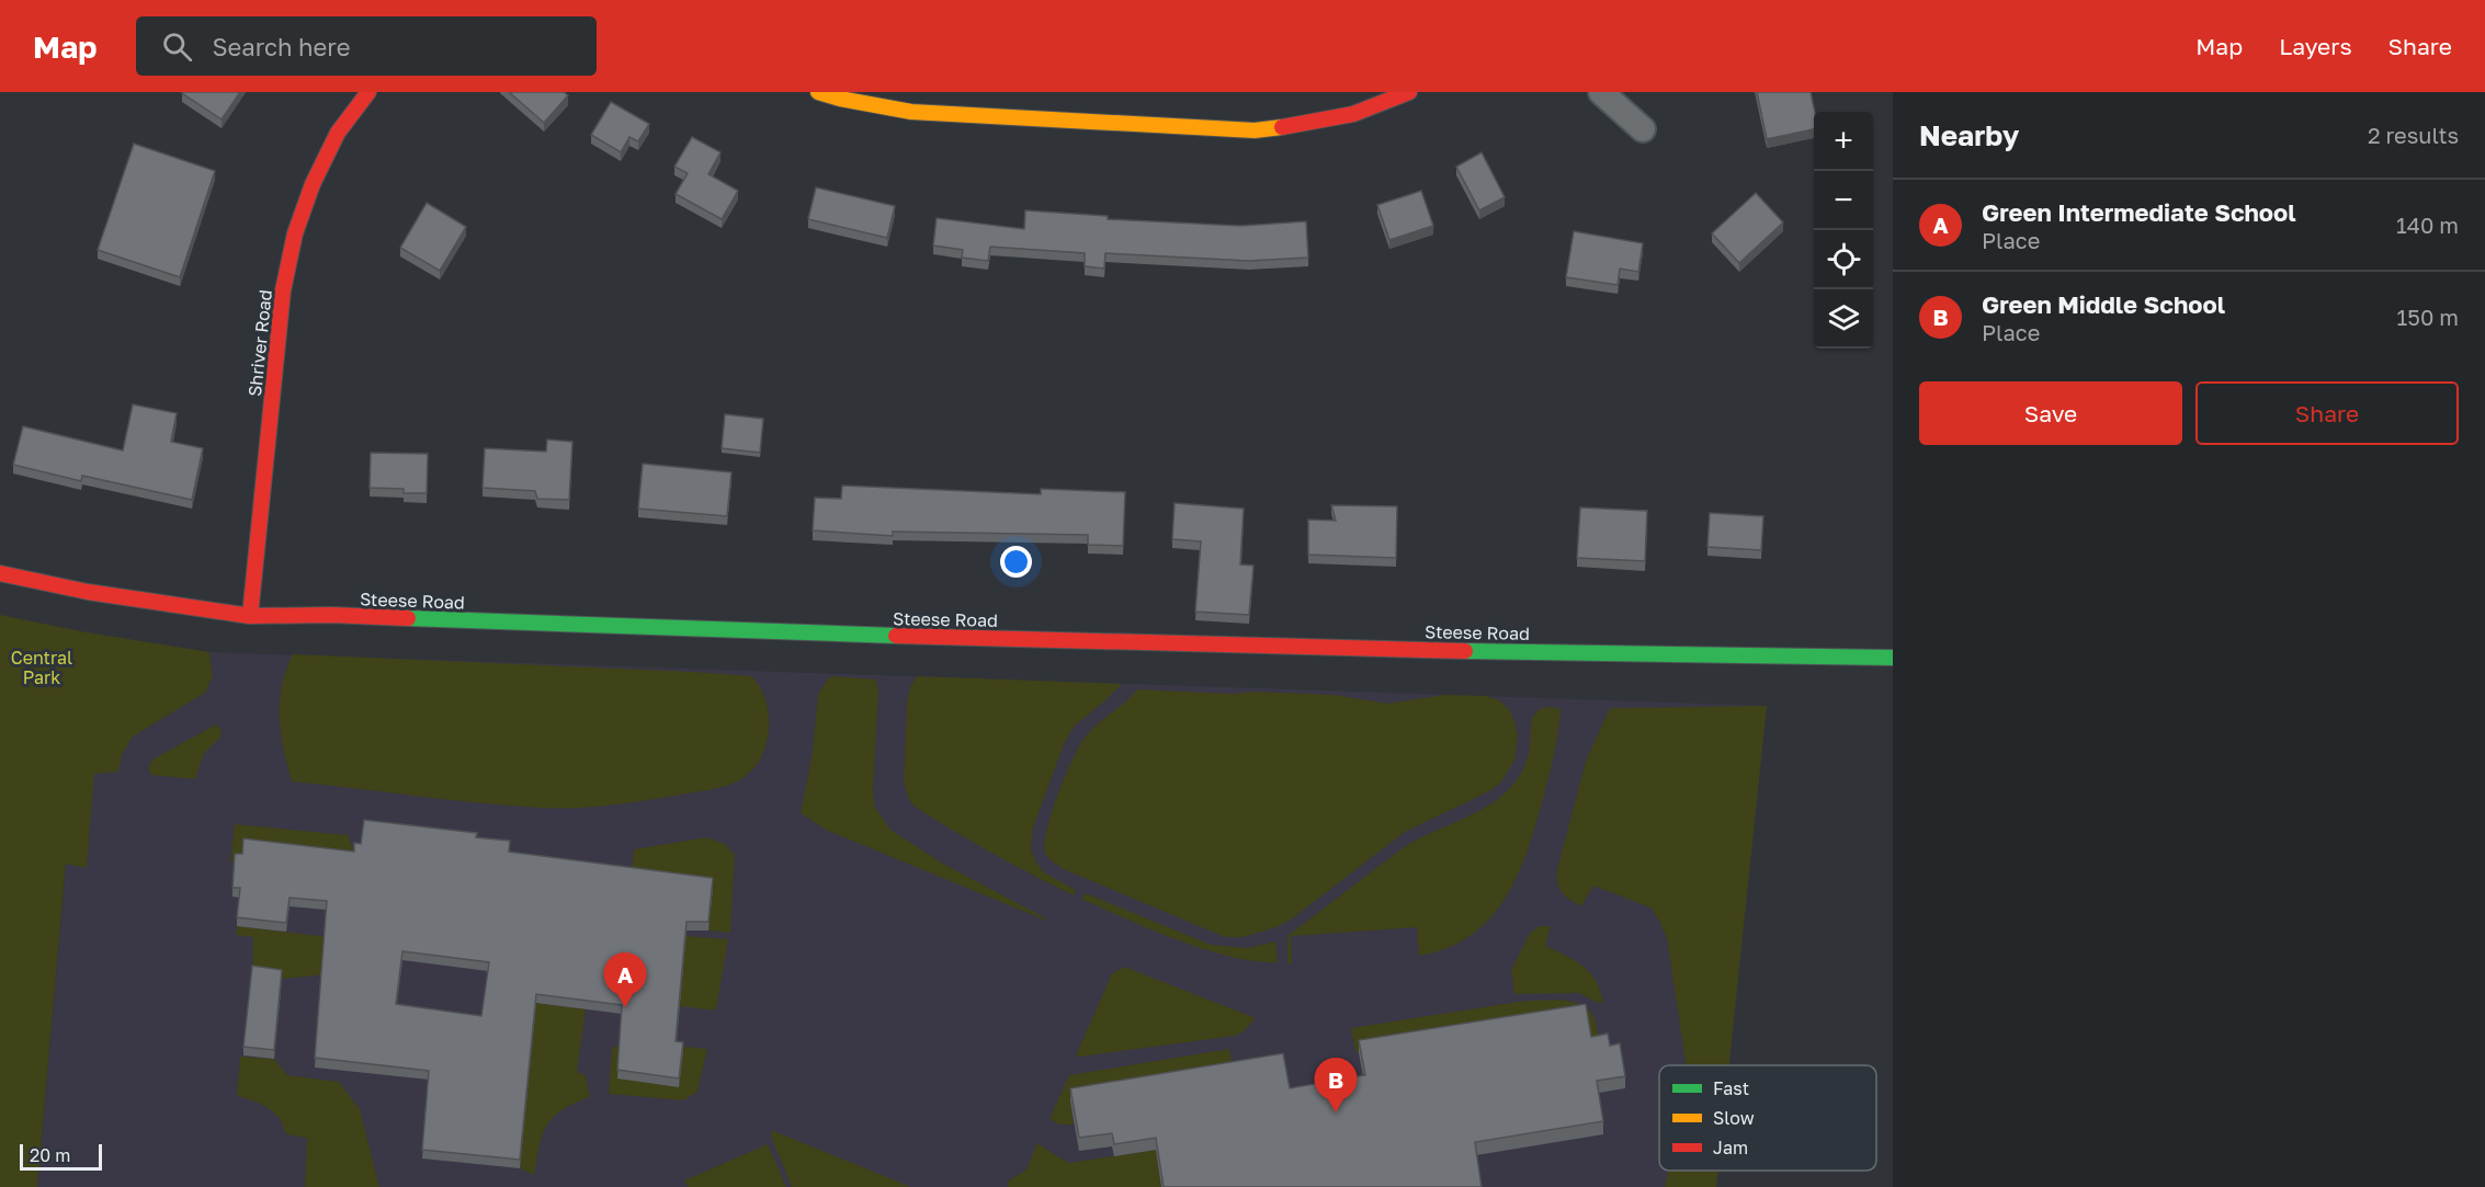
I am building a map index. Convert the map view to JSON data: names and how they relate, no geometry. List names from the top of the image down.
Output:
{
  "streets": {
    "street": ["Shriver Road", "Steese Road"]
  },
  "crossings": [
    ["Shriver Road", "Steese Road"]
  ],
  "parks": ["Central Park"],
  "legend": ["Fast", "Slow", "Jam"],
  "scale_bar": "20 m",
  "page": {
    "header": "Map",
    "search": "Search here",
    "nav": ["Map", "Layers", "Share"],
    "heading": ["Nearby", "2 results"],
    "map_buttons": ["+", "−"],
    "list": [
      {
        "mark": "A",
        "name": "Green Intermediate School",
        "note": "Place",
        "value": "140 m"
      },
      {
        "mark": "B",
        "name": "Green Middle School",
        "note": "Place",
        "value": "150 m"
      }
    ],
    "buttons": ["Save", "Share"],
    "pins": ["A", "B"],
    "scale": "20 m"
  }
}
